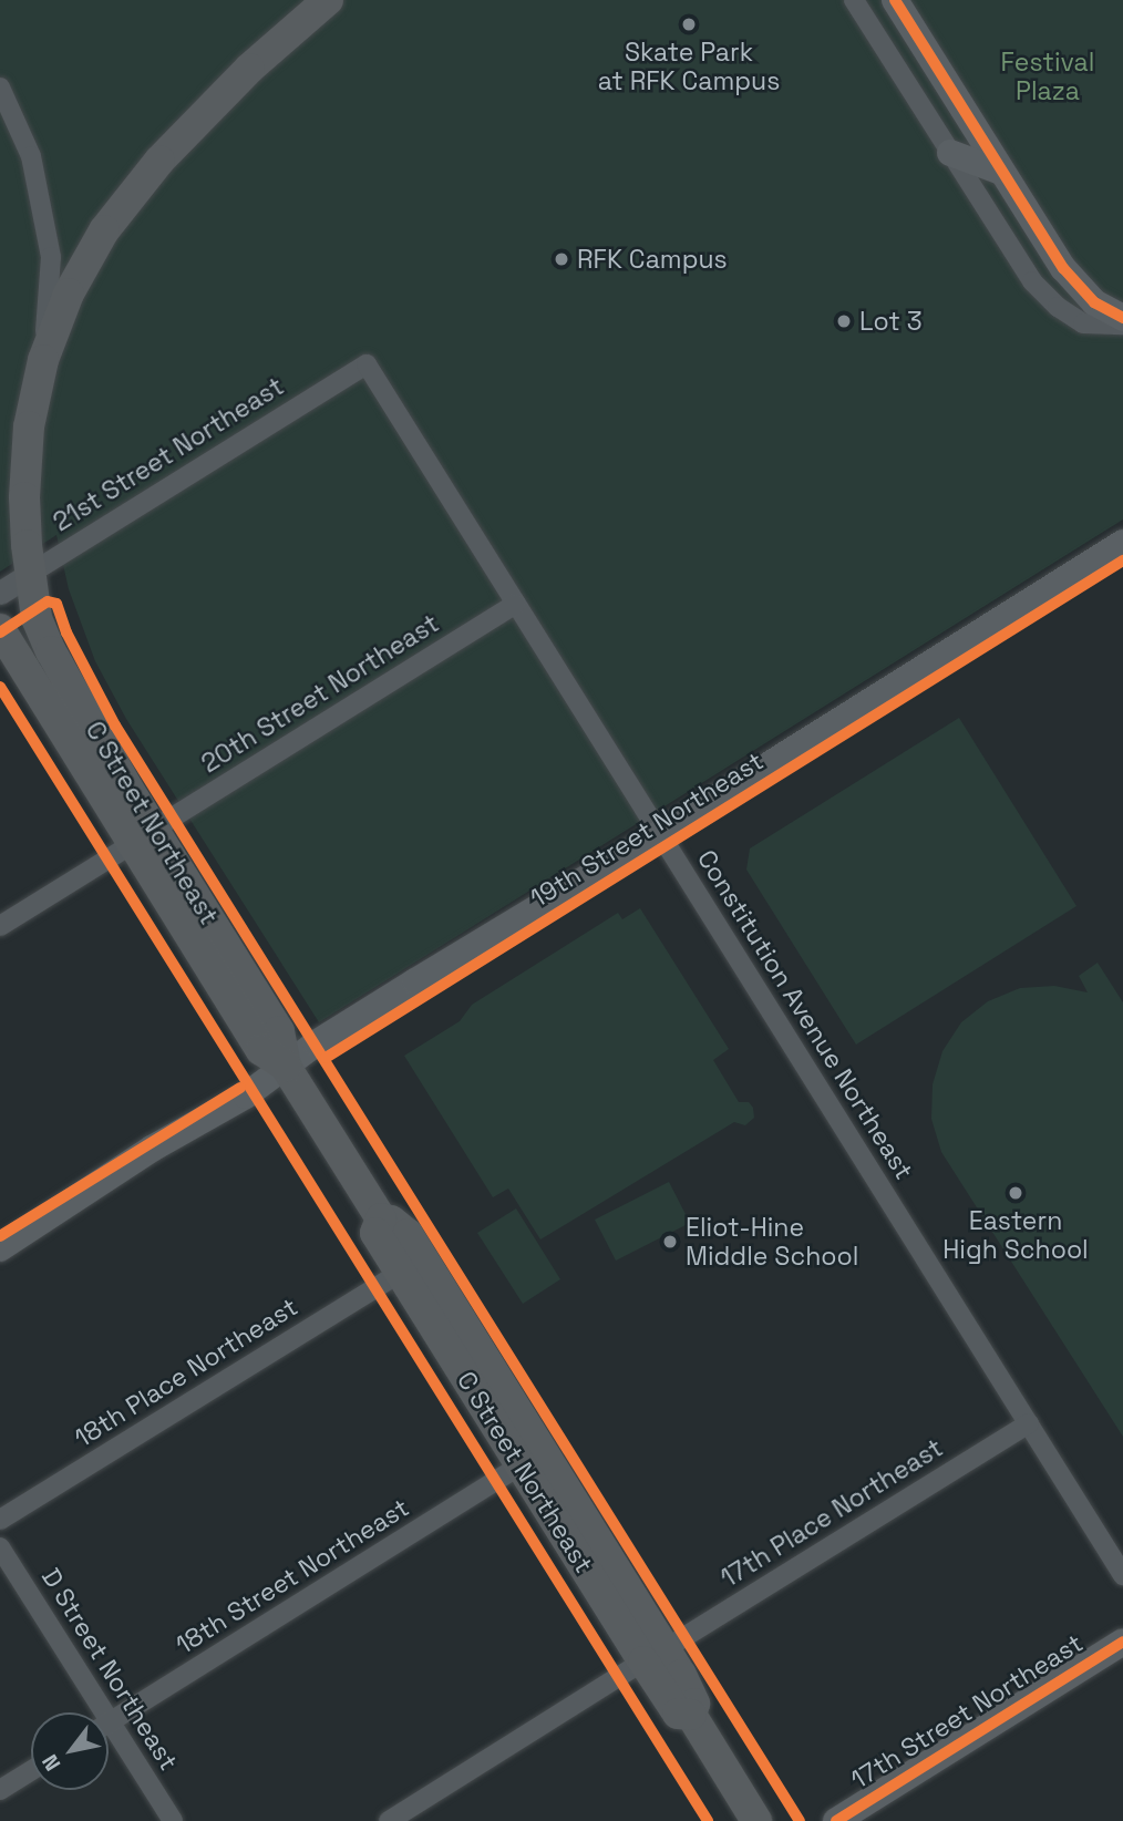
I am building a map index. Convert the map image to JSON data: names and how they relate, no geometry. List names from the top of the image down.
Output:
{
  "streets": {
    "main road": ["C Street Northeast", "19th Street Northeast", "17th Street Northeast"],
    "street": [
      "21st Street Northeast",
      "20th Street Northeast",
      "Constitution Avenue Northeast",
      "18th Place Northeast",
      "17th Place Northeast",
      "18th Street Northeast",
      "D Street Northeast"
    ]
  },
  "crossings": [
    ["21st Street Northeast", "C Street Northeast"],
    ["21st Street Northeast", "Constitution Avenue Northeast"],
    ["20th Street Northeast", "C Street Northeast"],
    ["20th Street Northeast", "Constitution Avenue Northeast"],
    ["C Street Northeast", "19th Street Northeast"],
    ["C Street Northeast", "18th Place Northeast"],
    ["C Street Northeast", "17th Place Northeast"],
    ["C Street Northeast", "18th Street Northeast"],
    ["19th Street Northeast", "Constitution Avenue Northeast"],
    ["Constitution Avenue Northeast", "17th Place Northeast"]
  ],
  "parks": ["Festival Plaza"],
  "places": [
    "Skate Park at RFK Campus",
    "RFK Campus",
    "Lot 3",
    "Eastern High School",
    "Eliot-Hine Middle School"
  ],
  "north": "bottom left"
}
